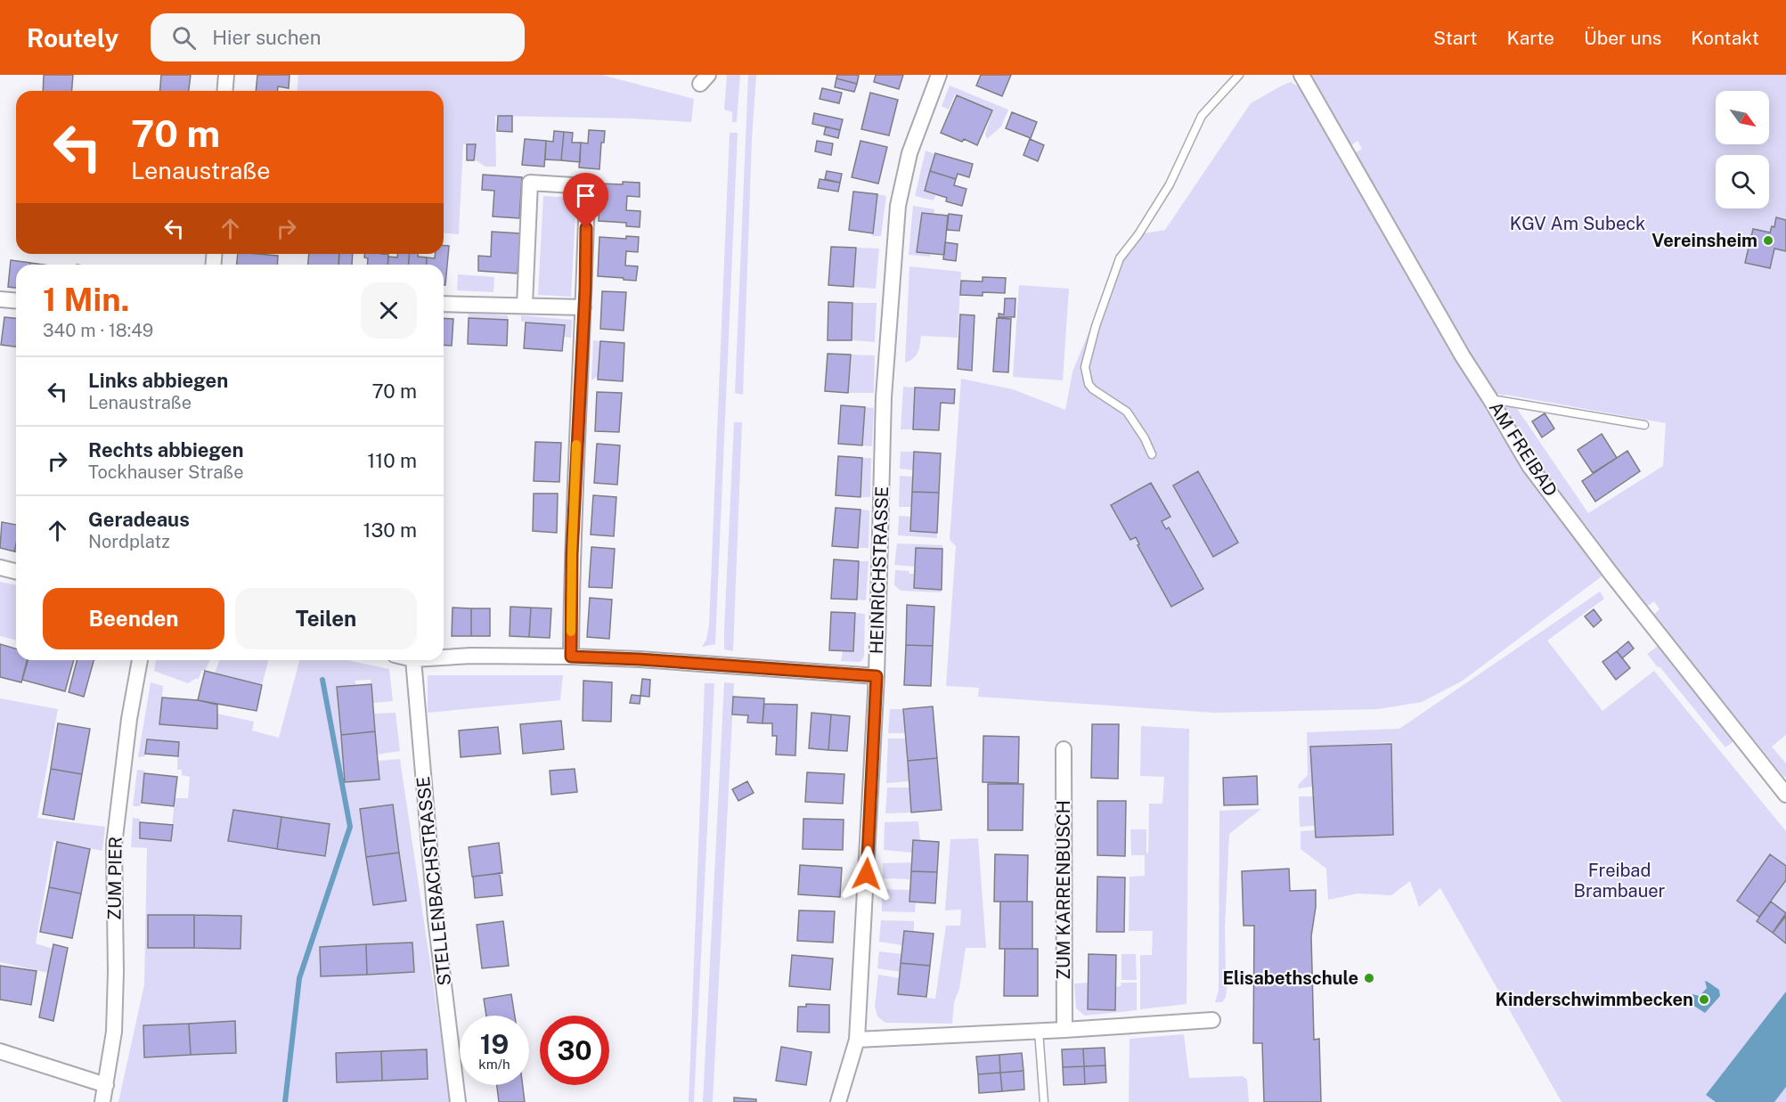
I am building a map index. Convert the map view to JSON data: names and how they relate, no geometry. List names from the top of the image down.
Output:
{
  "streets": {
    "street": [
      "AM FREIBAD",
      "HEINRICHSTRASSE",
      "ZUM PIER",
      "STELLENBACHSTRASSE",
      "ZUM KARRENBUSCH"
    ]
  },
  "parks": ["KGV Am Subeck", "Freibad Brambauer"],
  "places": ["Vereinsheim", "Elisabethschule", "Kinderschwimmbecken"],
  "north": "bottom right",
  "page": {
    "header": "Routely",
    "search": "Hier suchen",
    "nav": [
      "Start",
      "Karte",
      "Über uns",
      "Kontakt"
    ],
    "turn": ["70 m", "Lenaustraße"],
    "heading": ["1 Min.", "340 m · 18:49"],
    "list": [
      {
        "name": "Links abbiegen",
        "note": "Lenaustraße",
        "value": "70 m"
      },
      {
        "name": "Rechts abbiegen",
        "note": "Tockhauser Straße",
        "value": "110 m"
      },
      {
        "name": "Geradeaus",
        "note": "Nordplatz",
        "value": "130 m"
      }
    ],
    "buttons": ["Beenden", "Teilen"],
    "speed": "19 km/h",
    "limit": "30"
  }
}
